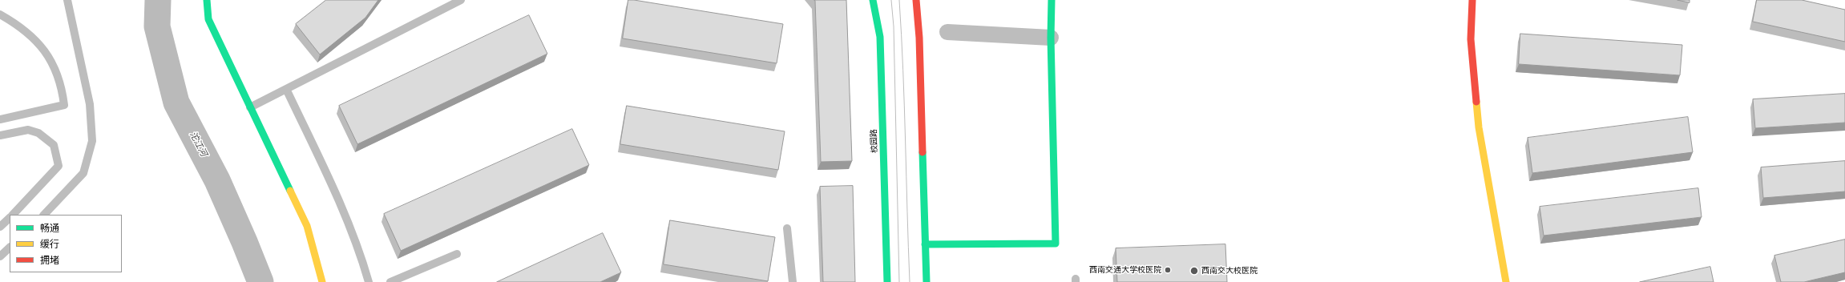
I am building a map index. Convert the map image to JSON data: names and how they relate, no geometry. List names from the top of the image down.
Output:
{
  "streets": {
    "street": ["校园路"]
  },
  "water": ["沱江河"],
  "places": ["西南交通大学校医院", "西南交大校医院"],
  "legend": ["畅通", "缓行", "拥堵"]
}
